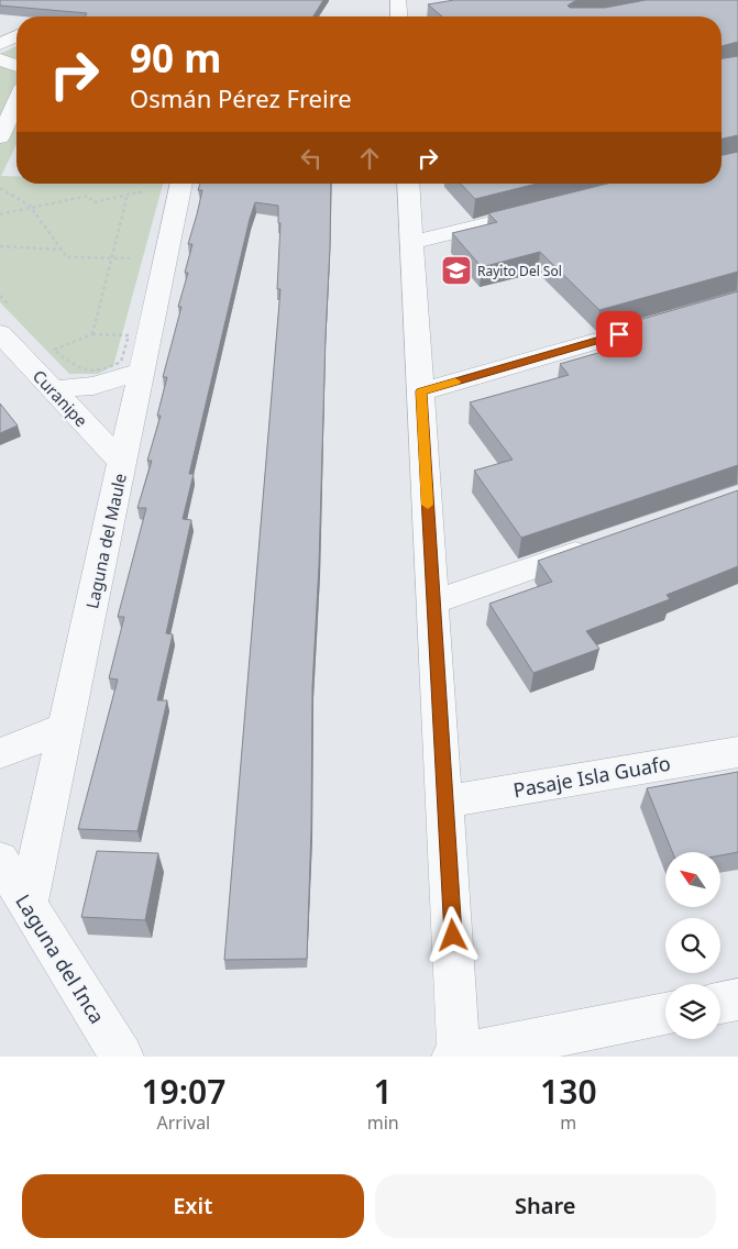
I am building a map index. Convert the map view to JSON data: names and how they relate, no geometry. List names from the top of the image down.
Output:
{
  "streets": {
    "street": [
      "Curanipe",
      "Laguna del Maule",
      "Pasaje Isla Guafo",
      "Laguna del Inca"
    ]
  },
  "crossings": [
    ["Curanipe", "Laguna del Maule"],
    ["Laguna del Maule", "Laguna del Inca"]
  ],
  "places": {
    "school or university": ["Rayito Del Sol"]
  },
  "north": "top left",
  "page": {
    "turn": ["90 m", "Osmán Pérez Freire"],
    "eta": [
      "19:07",
      "Arrival",
      "1",
      "min",
      "130",
      "m"
    ],
    "buttons": ["Exit", "Share"]
  }
}
